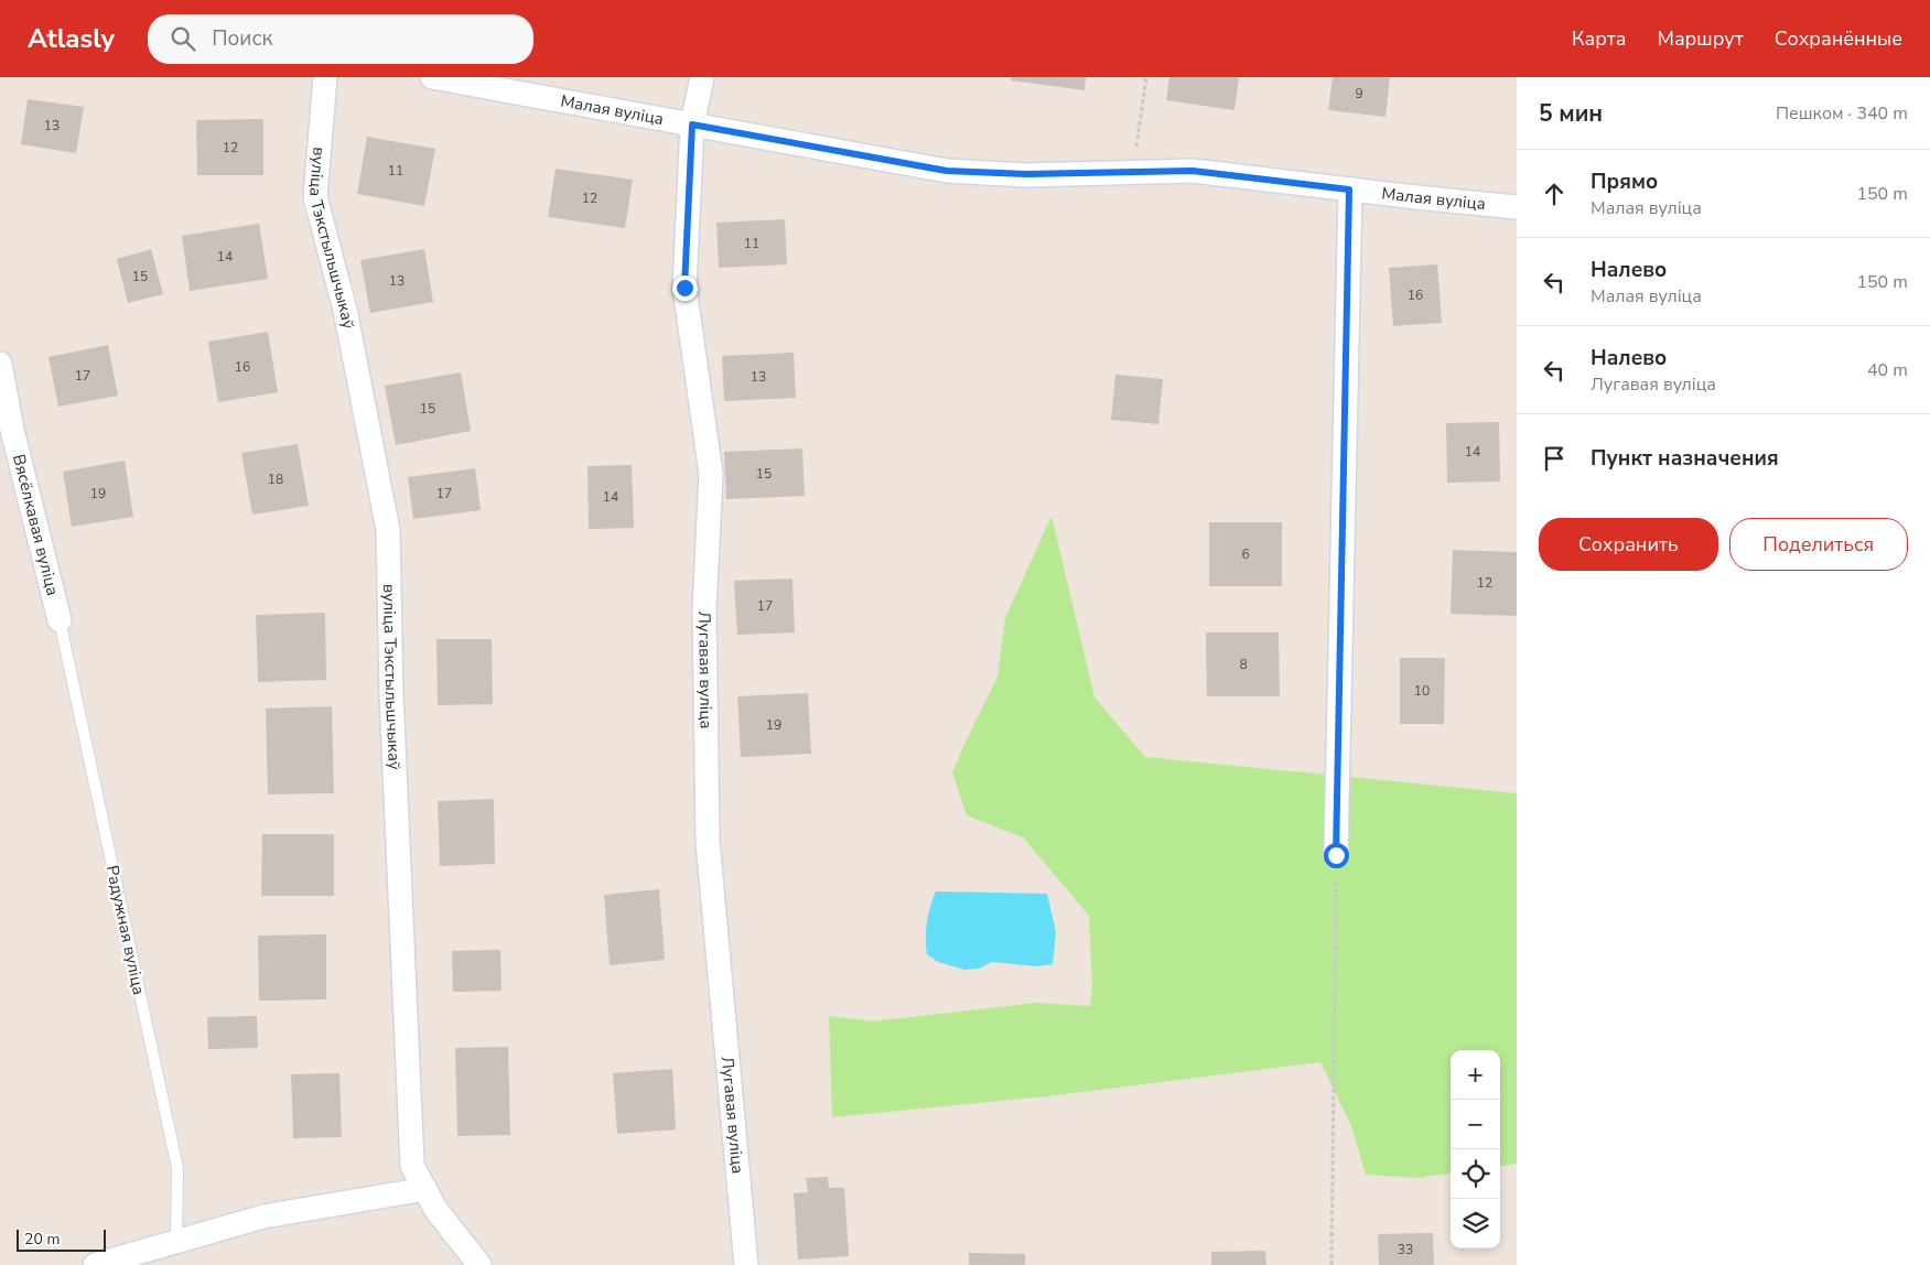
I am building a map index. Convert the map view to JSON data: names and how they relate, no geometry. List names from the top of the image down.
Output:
{
  "streets": {
    "street": [
      "Малая вуліца",
      "вуліца Тэкстыльшчыкаў",
      "Вясёлкавая вуліца",
      "Лугавая вуліца"
    ],
    "lane": ["Радужная вуліца"]
  },
  "crossings": [
    ["Малая вуліца", "Лугавая вуліца"],
    ["Вясёлкавая вуліца", "Радужная вуліца"]
  ],
  "house_numbers": [
    "9",
    "13",
    "12",
    "11",
    "12",
    "11",
    "14",
    "15",
    "13",
    "16",
    "16",
    "17",
    "13",
    "15",
    "14",
    "15",
    "18",
    "19",
    "17",
    "14",
    "6",
    "12",
    "17",
    "8",
    "10",
    "19",
    "33"
  ],
  "scale_bar": "20 m",
  "page": {
    "header": "Atlasly",
    "search": "Поиск",
    "nav": ["Карта", "Маршрут", "Сохранённые"],
    "heading": ["5 мин", "Пешком · 340 m"],
    "list": [
      ["Прямо", "Малая вуліца", "150 m"],
      ["Налево", "Малая вуліца", "150 m"],
      ["Налево", "Лугавая вуліца", "40 m"],
      "Пункт назначения"
    ],
    "buttons": ["Сохранить", "Поделиться"],
    "map_buttons": ["+", "−"],
    "scale": "20 m"
  }
}
